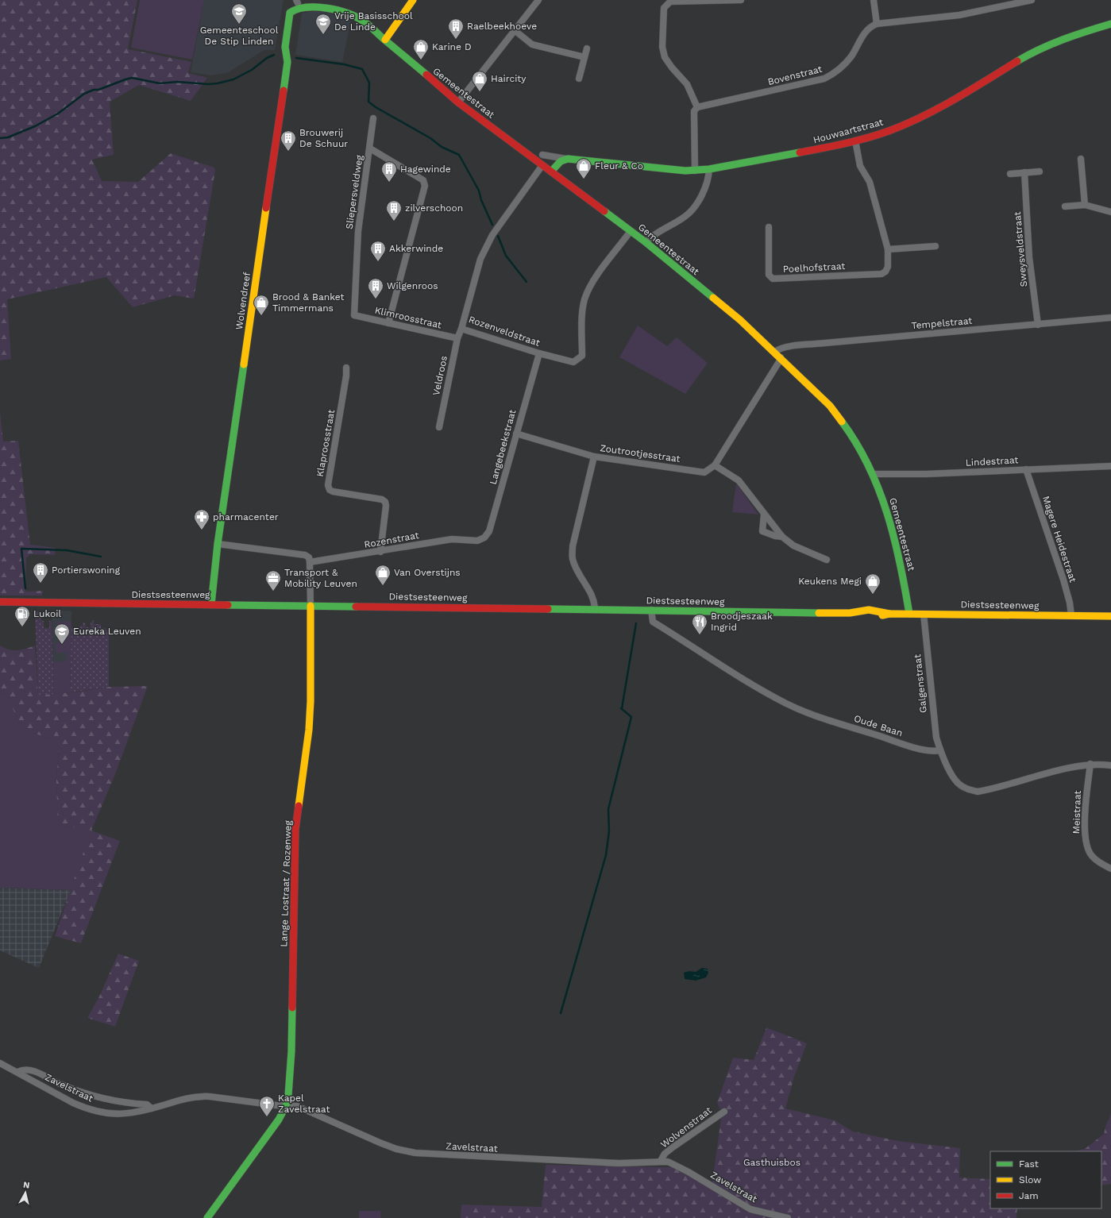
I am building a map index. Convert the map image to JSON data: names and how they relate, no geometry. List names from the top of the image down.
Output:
{
  "streets": {
    "street": [
      "Bovenstraat",
      "Gemeentestraat",
      "Houwaartstraat",
      "Sliepersveldweg",
      "Sweysveldstraat",
      "Poelhofstraat",
      "Wolvendreef",
      "Klimroosstraat",
      "Tempelstraat",
      "Rozenveldstraat",
      "Veldroos",
      "Klaproosstraat",
      "Langebeekstraat",
      "Zoutrootjesstraat",
      "Lindestraat",
      "Magere Heidestraat",
      "Rozenstraat",
      "Diestsesteenweg",
      "Galgenstraat",
      "Oude Baan",
      "Meistraat",
      "Lange Lostraat / Rozenweg",
      "Zavelstraat",
      "Wolvenstraat"
    ]
  },
  "crossings": [
    ["Gemeentestraat", "Wolvendreef"],
    ["Gemeentestraat", "Tempelstraat"],
    ["Gemeentestraat", "Rozenveldstraat"],
    ["Gemeentestraat", "Lindestraat"],
    ["Gemeentestraat", "Diestsesteenweg"],
    ["Houwaartstraat", "Poelhofstraat"],
    ["Sliepersveldweg", "Klimroosstraat"],
    ["Sweysveldstraat", "Tempelstraat"],
    ["Wolvendreef", "Diestsesteenweg"],
    ["Klimroosstraat", "Veldroos"],
    ["Rozenveldstraat", "Veldroos"],
    ["Rozenveldstraat", "Langebeekstraat"],
    ["Klaproosstraat", "Rozenstraat"],
    ["Langebeekstraat", "Rozenstraat"],
    ["Zoutrootjesstraat", "Diestsesteenweg"],
    ["Lindestraat", "Magere Heidestraat"],
    ["Magere Heidestraat", "Diestsesteenweg"],
    ["Diestsesteenweg", "Galgenstraat"],
    ["Diestsesteenweg", "Oude Baan"],
    ["Diestsesteenweg", "Lange Lostraat / Rozenweg"],
    ["Galgenstraat", "Oude Baan"],
    ["Lange Lostraat / Rozenweg", "Zavelstraat"],
    ["Zavelstraat", "Wolvenstraat"]
  ],
  "parks": ["Gasthuisbos"],
  "places": {
    "school or university": ["Gemeenteschool De Stip Linden", "Vrije Basisschool De Linde", "Eureka Leuven"],
    "building": [
      "Raelbeekhoeve",
      "Brouwerij De Schuur",
      "Hagewinde",
      "zilverschoon",
      "Akkerwinde",
      "Wilgenroos",
      "Portierswoning"
    ],
    "shop": [
      "Karine D",
      "Haircity",
      "Fleur & Co",
      "Brood & Banket Timmermans",
      "Van Overstijns",
      "Keukens Megi"
    ],
    "pharmacy": ["pharmacenter"],
    "office": ["Transport & Mobility Leuven"],
    "fuel station": ["Lukoil"],
    "restaurant": ["Broodjeszaak Ingrid"],
    "church": ["Kapel Zavelstraat"]
  },
  "legend": ["Fast", "Slow", "Jam"],
  "north": "top"
}
